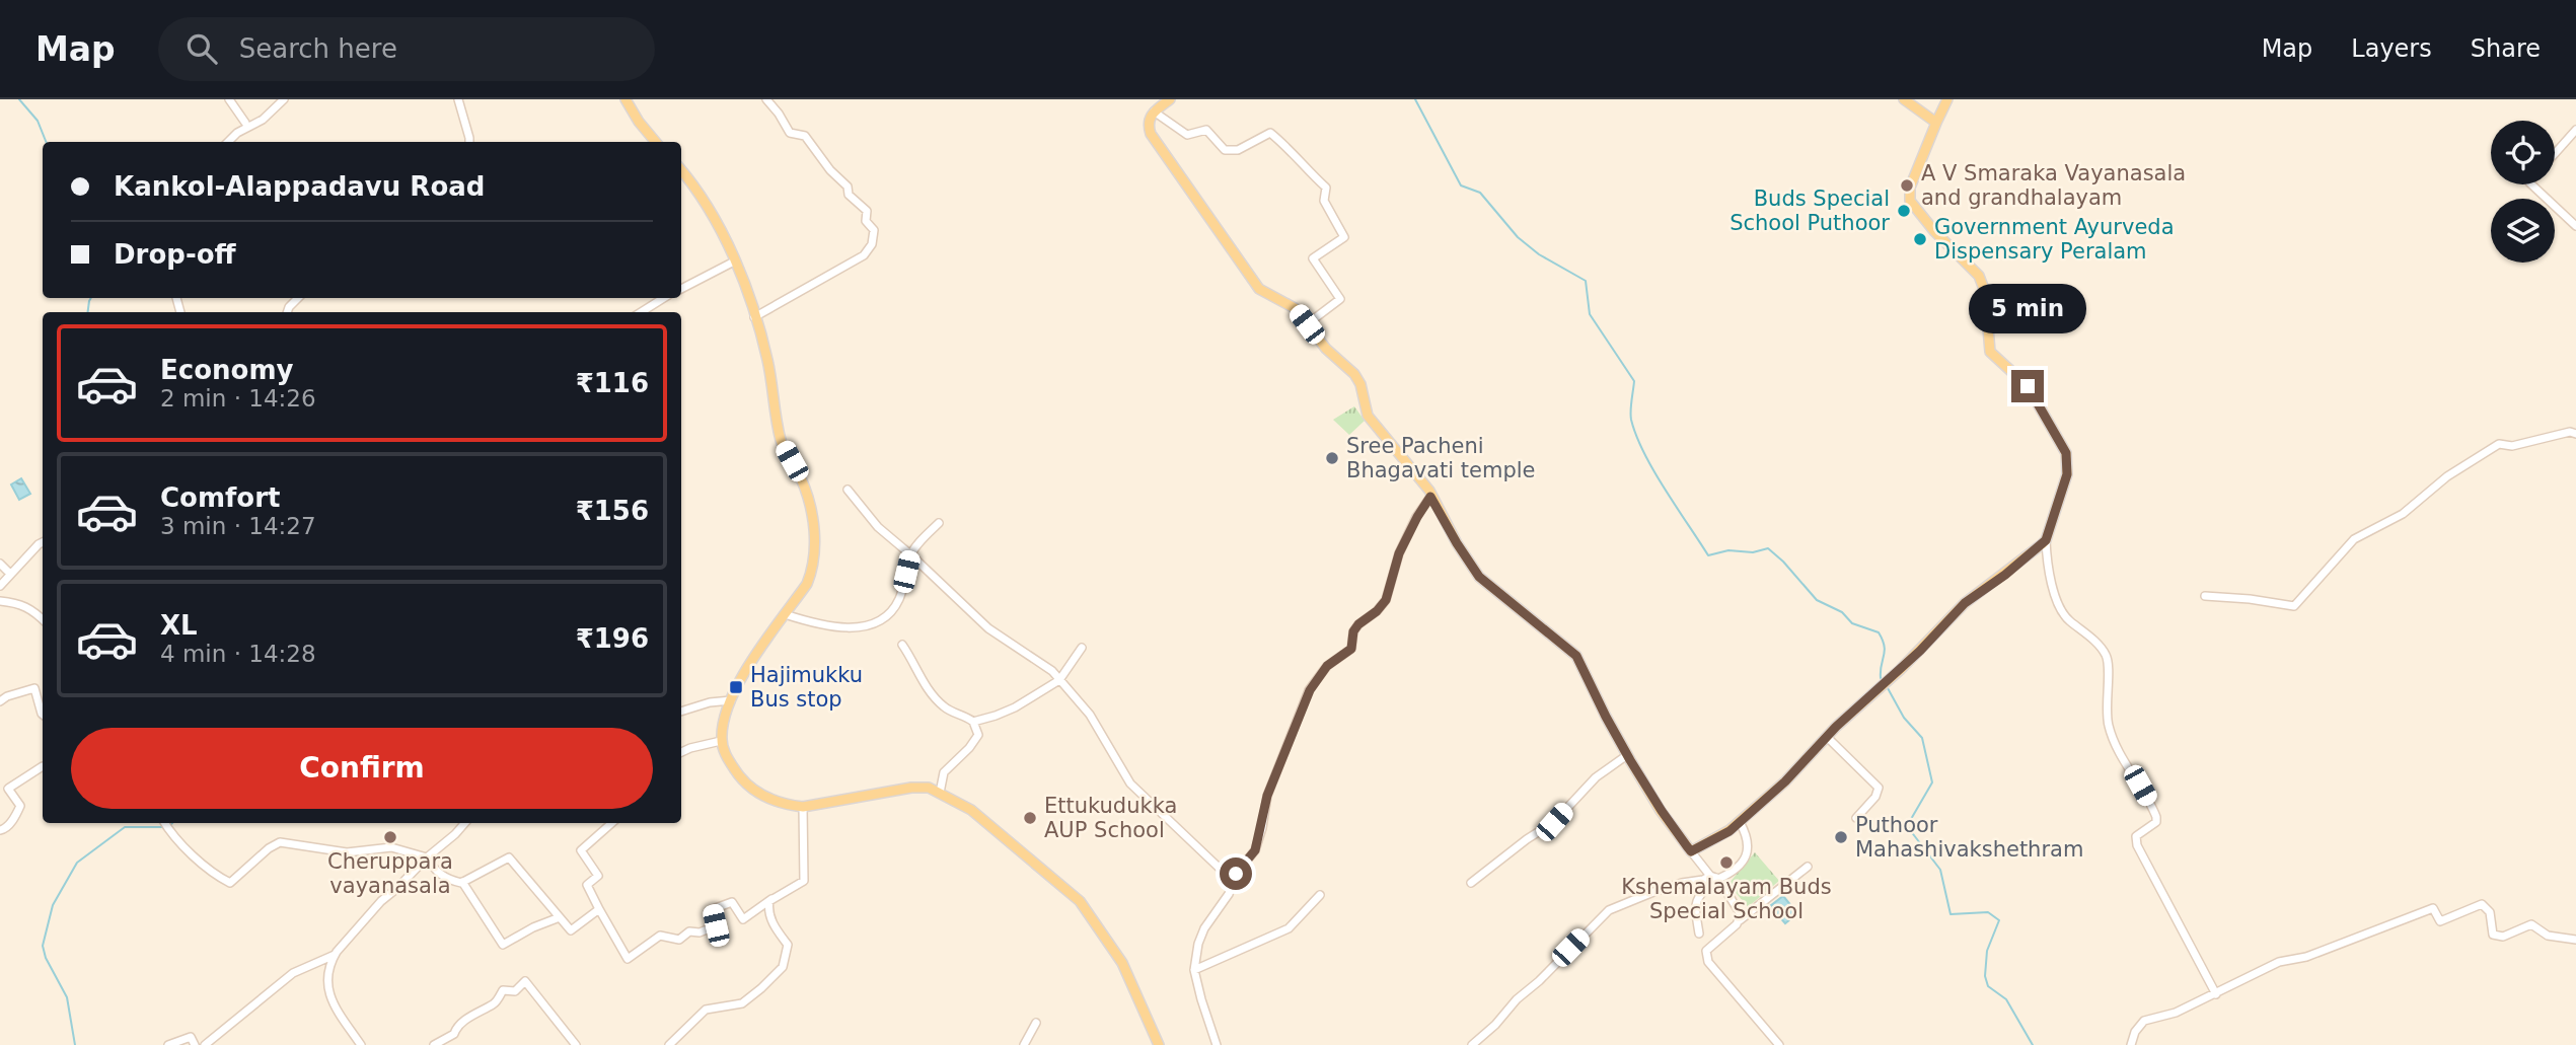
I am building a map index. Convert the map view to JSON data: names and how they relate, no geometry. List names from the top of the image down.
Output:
{
  "places": {
    "other": [
      "A V Smaraka Vayanasala and grandhalayam",
      "Buds Special School Puthoor",
      "Government Ayurveda Dispensary Peralam",
      "Sree Pacheni Bhagavati temple",
      "Ettukudukka AUP School",
      "Cheruppara vayanasala",
      "Puthoor Mahashivakshethram",
      "Kshemalayam Buds Special School"
    ],
    "transit": ["Hajimukku Bus stop"]
  },
  "page": {
    "header": "Map",
    "search": "Search here",
    "nav": ["Map", "Layers", "Share"],
    "banner": ["Kankol-Alappadavu Road", "Drop-off"],
    "bubble": "5 min",
    "list": [
      {
        "name": "Economy",
        "note": "2 min · 14:26",
        "value": "₹116"
      },
      {
        "name": "Comfort",
        "note": "3 min · 14:27",
        "value": "₹156"
      },
      {
        "name": "XL",
        "note": "4 min · 14:28",
        "value": "₹196"
      }
    ],
    "buttons": "Confirm"
  }
}
